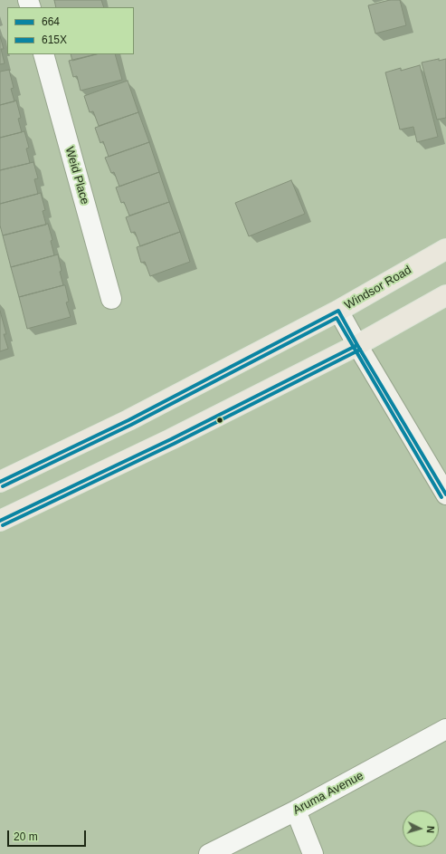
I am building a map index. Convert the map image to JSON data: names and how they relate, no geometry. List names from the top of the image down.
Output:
{
  "streets": {
    "main road": ["Windsor Road"],
    "street": ["Weid Place", "Aruma Avenue"]
  },
  "lines": ["transit line 664", "transit line 615X"],
  "legend": ["664", "615X"],
  "scale_bar": "20 m",
  "north": "right"
}
